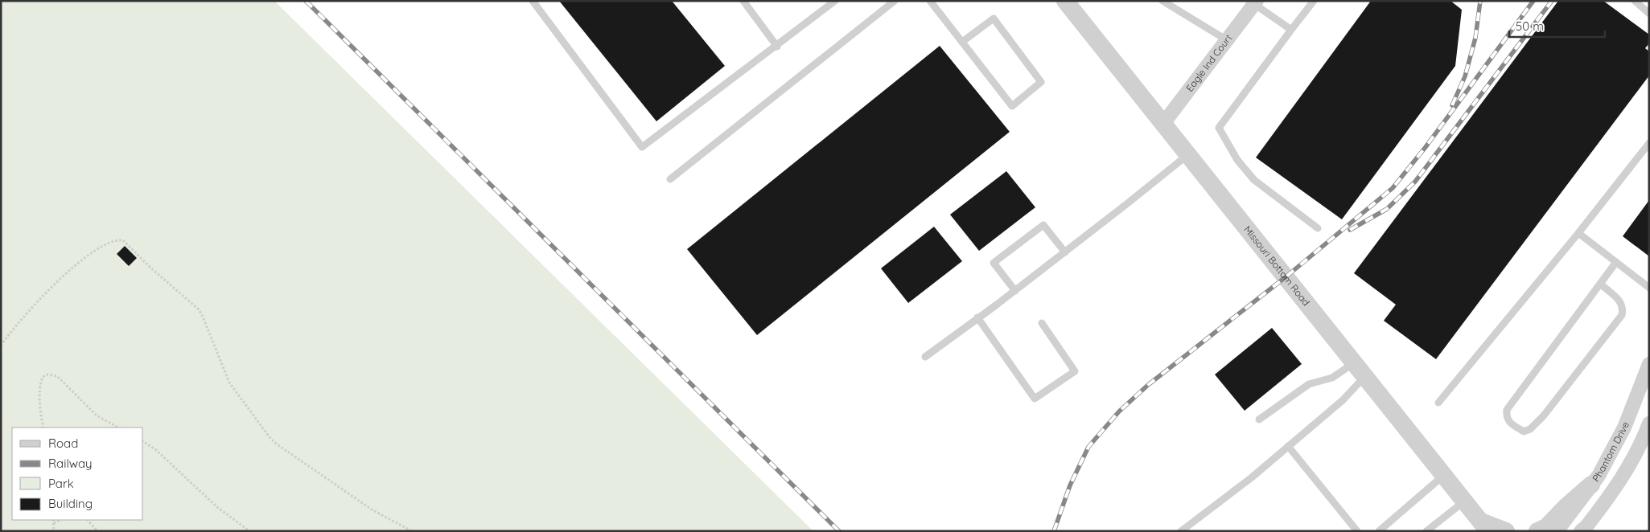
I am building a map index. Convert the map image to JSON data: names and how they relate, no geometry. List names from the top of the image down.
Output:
{
  "streets": {
    "street": ["Eagle Ind Court", "Missouri Bottom Road", "Phantom Drive"]
  },
  "crossings": [
    ["Eagle Ind Court", "Missouri Bottom Road"]
  ],
  "legend": [
    "Road",
    "Railway",
    "Park",
    "Building"
  ],
  "scale_bar": "50 m"
}
